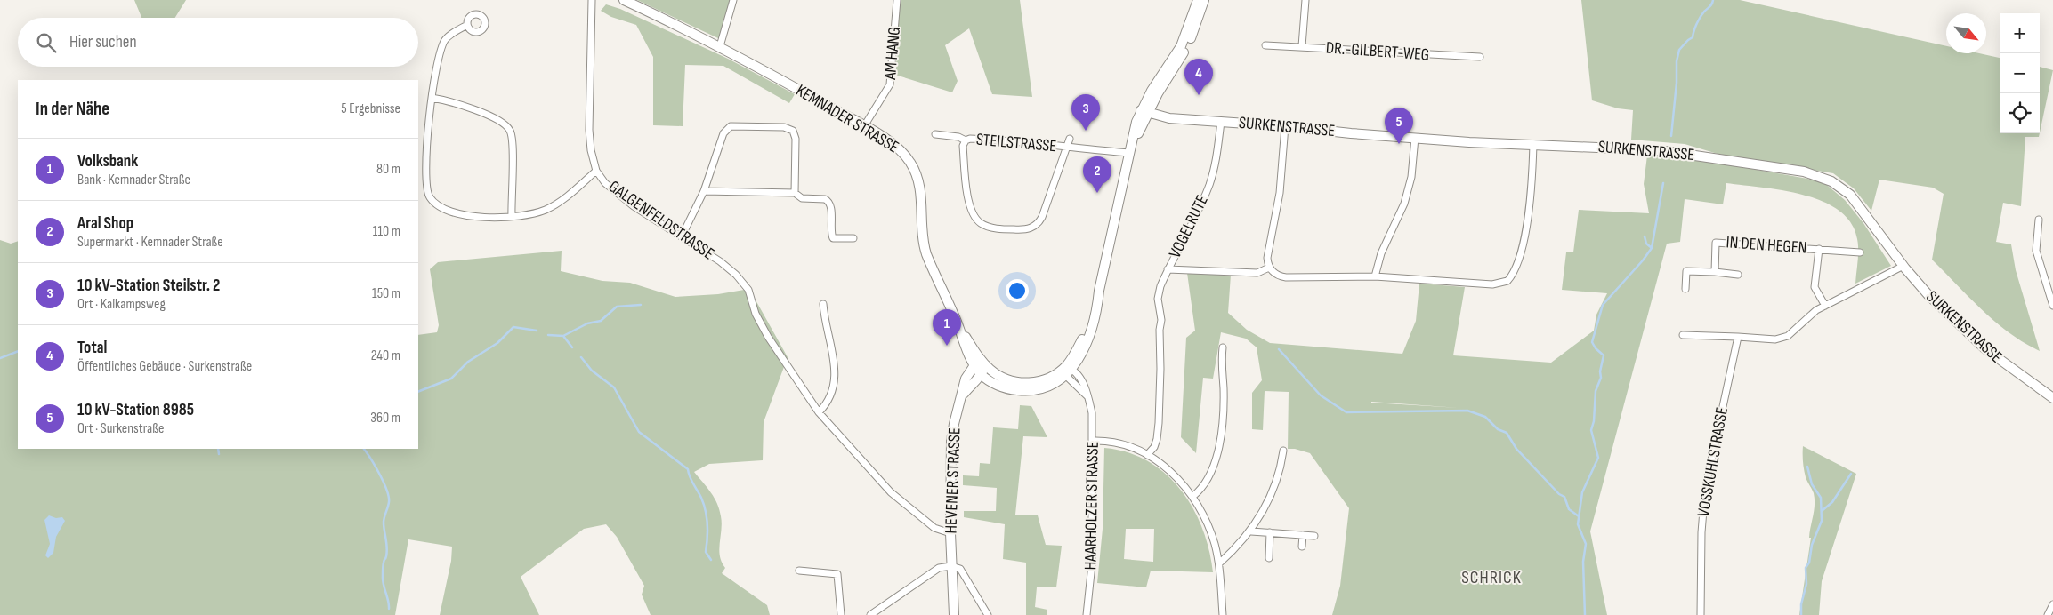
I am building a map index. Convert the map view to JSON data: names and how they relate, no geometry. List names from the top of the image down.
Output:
{
  "streets": {
    "street": [
      "DR.-GILBERT-WEG",
      "AM HANG",
      "KEMNADER STRASSE",
      "SURKENSTRASSE",
      "STEILSTRASSE",
      "GALGENFELDSTRASSE",
      "VOGELRUTE",
      "IN DEN HEGEN",
      "VOSSKUHLSTRASSE",
      "HEVENER STRASSE",
      "HAARHOLZER STRASSE"
    ]
  },
  "crossings": [
    ["AM HANG", "KEMNADER STRASSE"],
    ["KEMNADER STRASSE", "SURKENSTRASSE"],
    ["KEMNADER STRASSE", "STEILSTRASSE"],
    ["KEMNADER STRASSE", "HEVENER STRASSE"],
    ["KEMNADER STRASSE", "HAARHOLZER STRASSE"],
    ["SURKENSTRASSE", "VOGELRUTE"],
    ["GALGENFELDSTRASSE", "HEVENER STRASSE"]
  ],
  "districts": ["SCHRICK"],
  "north": "bottom right",
  "page": {
    "map_buttons": ["+", "−"],
    "search": "Hier suchen",
    "pins": [
      "4",
      "3",
      "5",
      "2",
      "1"
    ],
    "heading": ["In der Nähe", "5 Ergebnisse"],
    "list": [
      {
        "mark": "1",
        "name": "Volksbank",
        "note": "Bank · Kemnader Straße",
        "value": "80 m"
      },
      {
        "mark": "2",
        "name": "Aral Shop",
        "note": "Supermarkt · Kemnader Straße",
        "value": "110 m"
      },
      {
        "mark": "3",
        "name": "10 kV-Station Steilstr. 2",
        "note": "Ort · Kalkampsweg",
        "value": "150 m"
      },
      {
        "mark": "4",
        "name": "Total",
        "note": "Öffentliches Gebäude · Surkenstraße",
        "value": "240 m"
      },
      {
        "mark": "5",
        "name": "10 kV-Station 8985",
        "note": "Ort · Surkenstraße",
        "value": "360 m"
      }
    ]
  }
}
